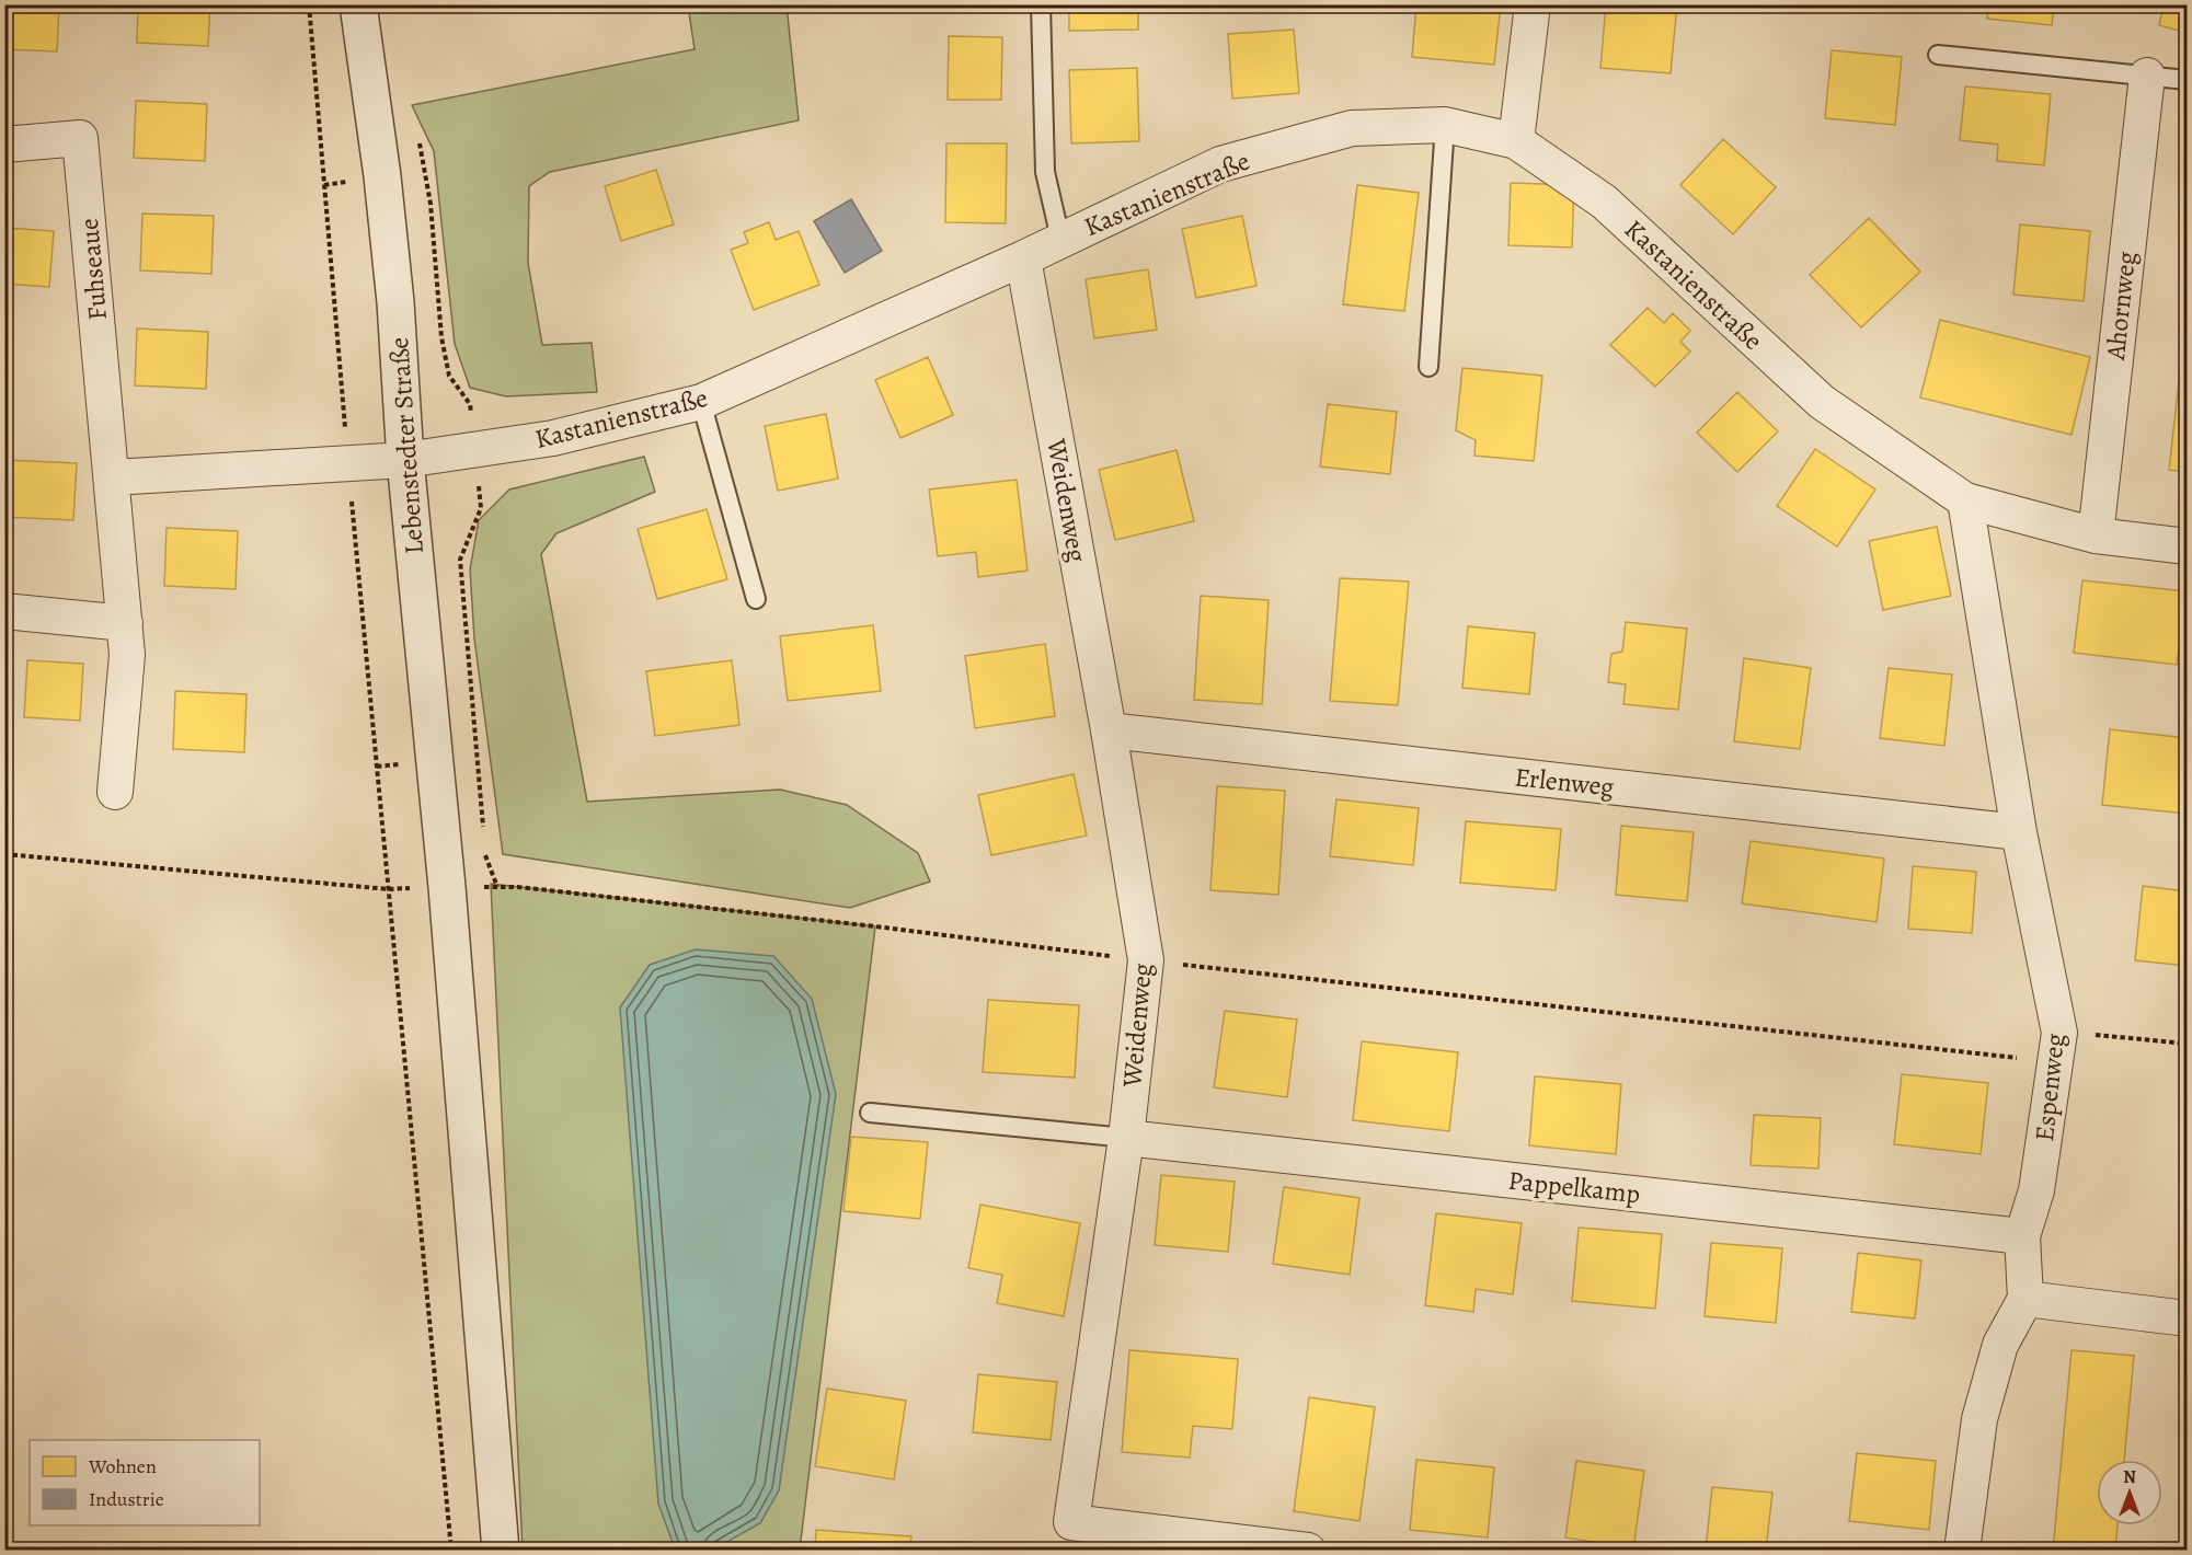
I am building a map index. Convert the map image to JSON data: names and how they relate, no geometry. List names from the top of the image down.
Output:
{
  "streets": {
    "street": [
      "Kastanienstraße",
      "Fuhseaue",
      "Ahornweg",
      "Lebenstedter Straße",
      "Weidenweg",
      "Erlenweg",
      "Espenweg",
      "Pappelkamp"
    ]
  },
  "crossings": [
    ["Kastanienstraße", "Ahornweg"],
    ["Kastanienstraße", "Lebenstedter Straße"],
    ["Kastanienstraße", "Weidenweg"],
    ["Kastanienstraße", "Espenweg"],
    ["Weidenweg", "Erlenweg"],
    ["Weidenweg", "Pappelkamp"],
    ["Erlenweg", "Espenweg"],
    ["Espenweg", "Pappelkamp"]
  ],
  "legend": ["Wohnen", "Industrie"],
  "north": "top"
}
